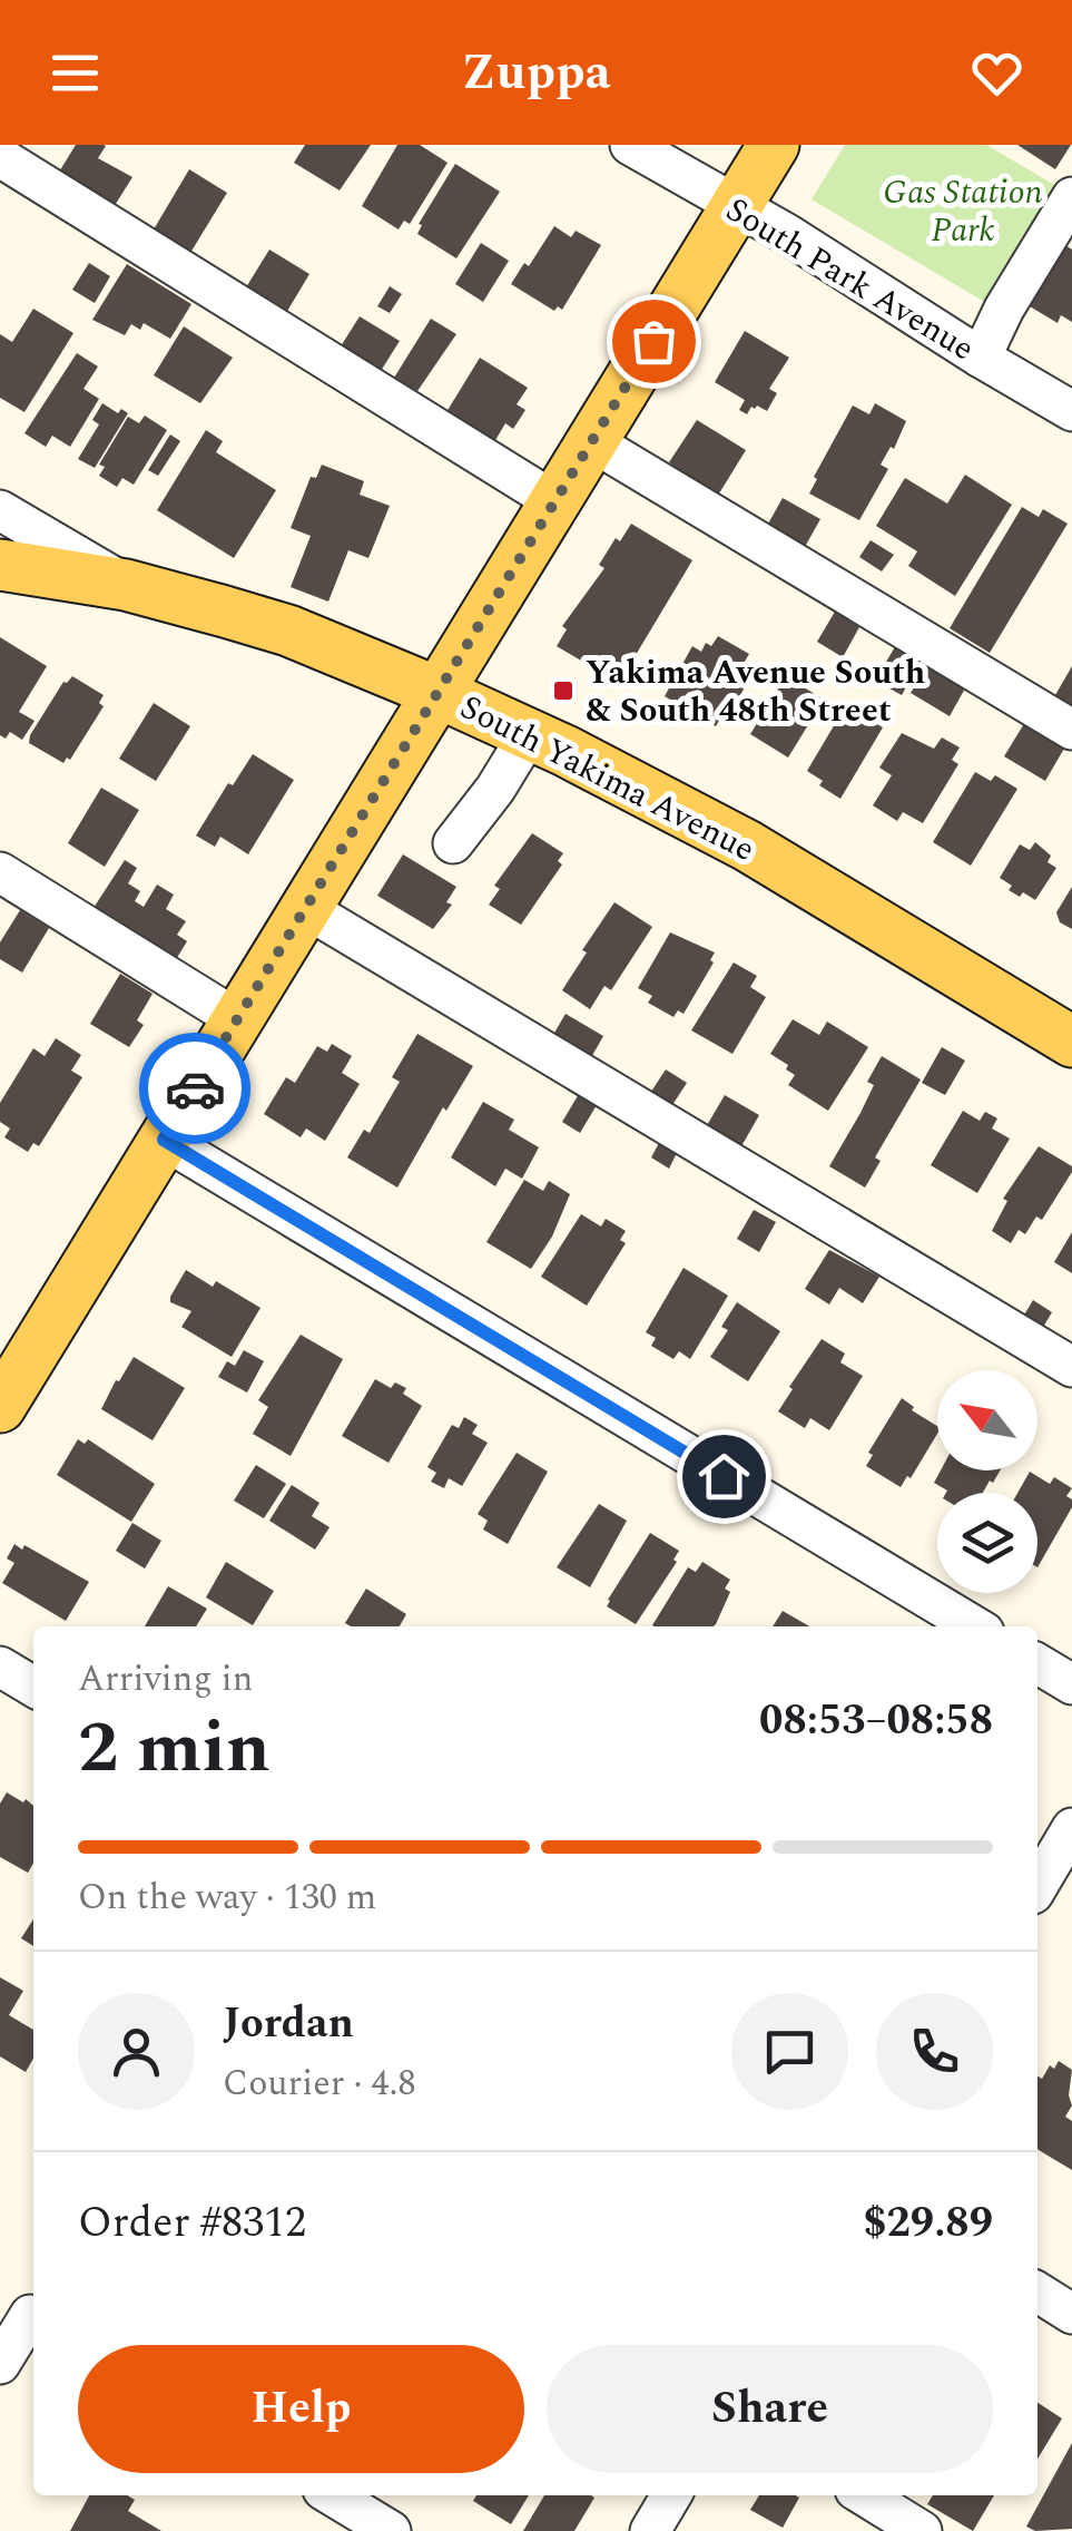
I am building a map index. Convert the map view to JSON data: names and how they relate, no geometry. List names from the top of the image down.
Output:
{
  "streets": {
    "main road": ["South Yakima Avenue"],
    "street": ["South Park Avenue"]
  },
  "parks": ["Gas Station Park"],
  "places": {
    "transit": ["Yakima Avenue South & South 48th Street"]
  },
  "north": "top left",
  "page": {
    "header": "Zuppa",
    "heading": ["2 min", "Arriving in", "08:53–08:58"],
    "panel": [
      "Jordan",
      "Courier · 4.8",
      "Order #8312",
      "$29.89"
    ],
    "bar": "On the way · 130 m",
    "buttons": ["Help", "Share"]
  }
}
